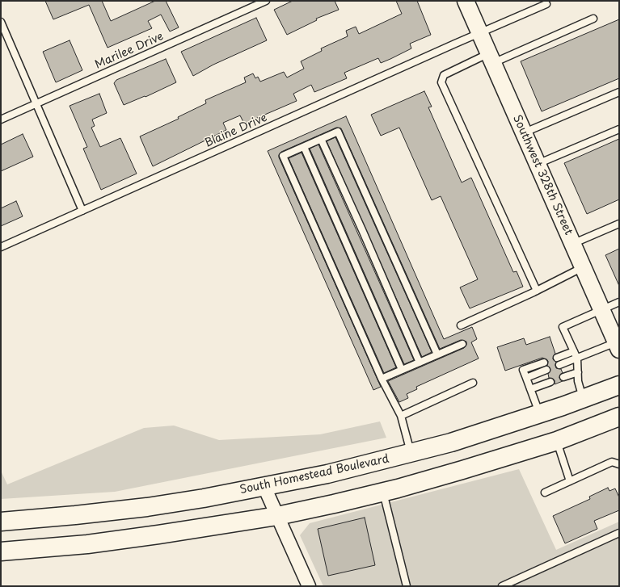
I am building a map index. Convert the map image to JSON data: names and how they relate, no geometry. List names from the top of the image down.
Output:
{
  "streets": {
    "highway": ["South Homestead Boulevard"],
    "street": ["Southwest 328th Street"],
    "lane": ["Marilee Drive", "Blaine Drive"]
  },
  "crossings": [
    ["Blaine Drive", "Southwest 328th Street"]
  ]
}
